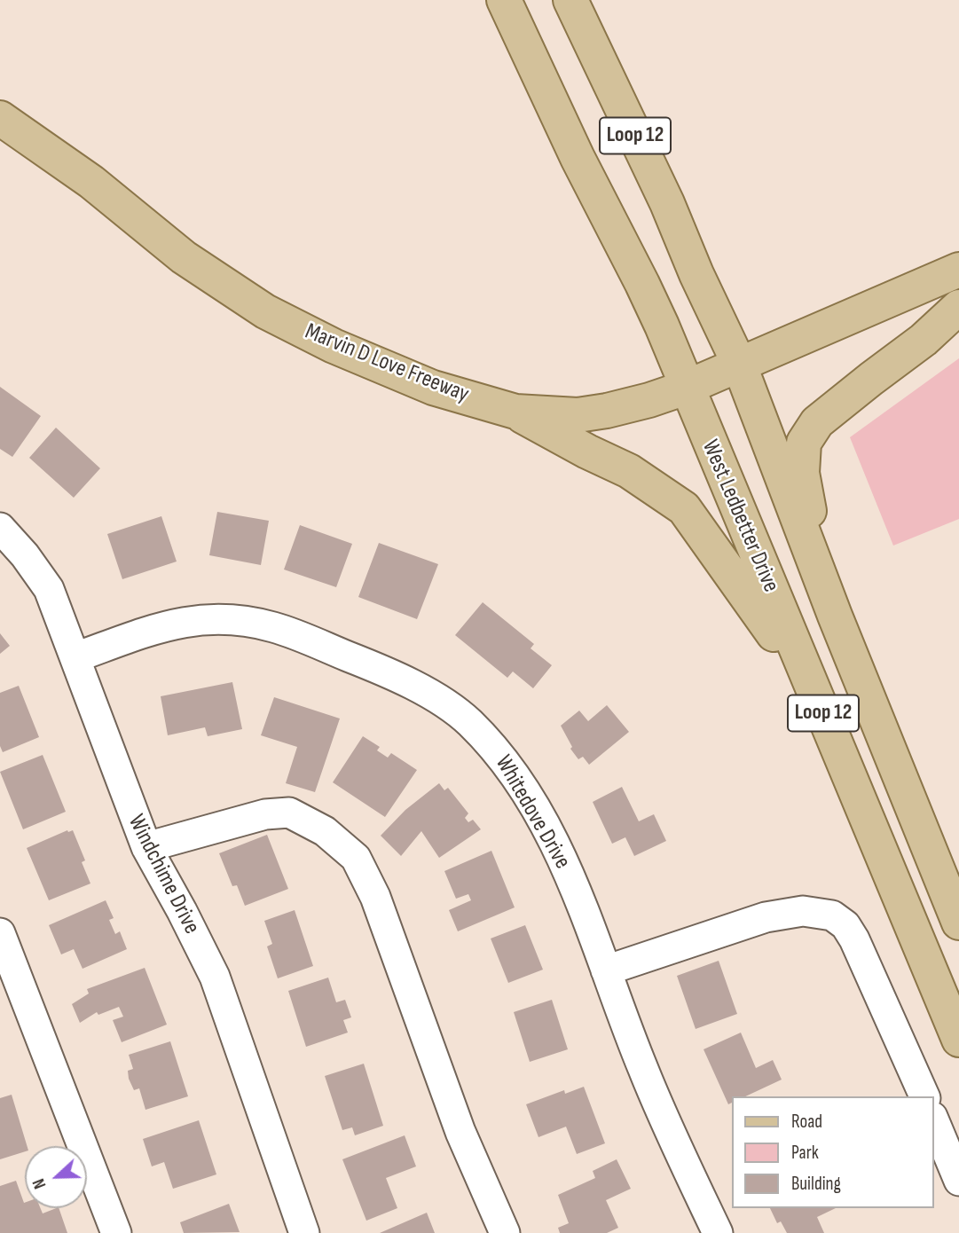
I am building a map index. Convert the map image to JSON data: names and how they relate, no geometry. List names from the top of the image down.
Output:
{
  "streets": {
    "main road": ["Loop 12", "Marvin D Love Freeway", "West Ledbetter Drive"],
    "street": ["Whitedove Drive", "Windchime Drive"]
  },
  "crossings": [
    ["Loop 12", "Marvin D Love Freeway"],
    ["Marvin D Love Freeway", "West Ledbetter Drive"],
    ["Whitedove Drive", "Windchime Drive"]
  ],
  "legend": ["Road", "Park", "Building"],
  "north": "left"
}
